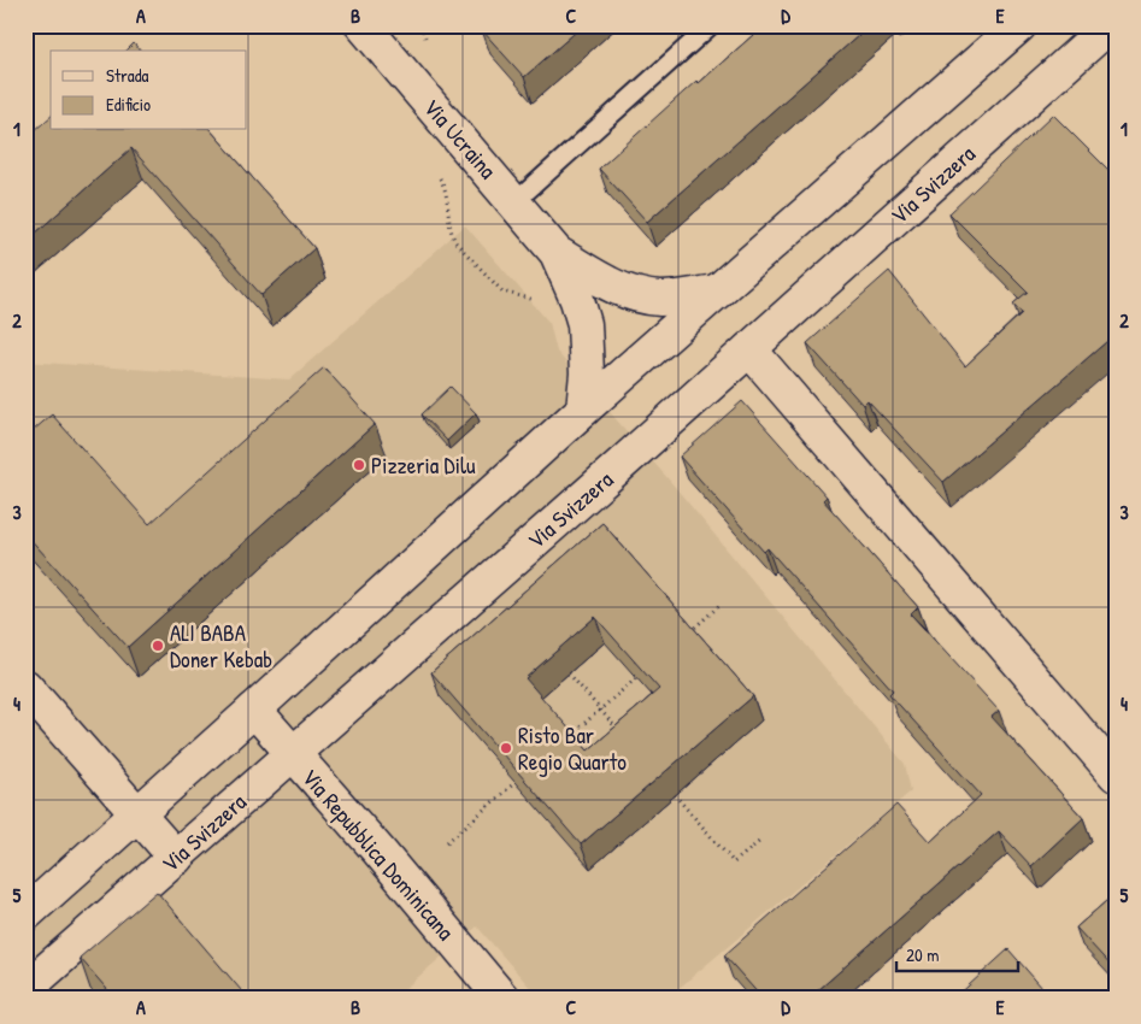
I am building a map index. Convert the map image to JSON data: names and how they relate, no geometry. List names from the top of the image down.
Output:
{
  "streets": {
    "main road": ["Via Ucraina", "Via Svizzera", "Via Repubblica Dominicana"]
  },
  "crossings": [
    ["Via Svizzera", "Via Repubblica Dominicana"]
  ],
  "places": ["Pizzeria Dilu", "ALI BABA Doner Kebab", "Risto Bar Regio Quarto"],
  "legend": ["Strada", "Edificio"],
  "scale_bar": "20 m",
  "grid": {
    "columns": [
      "A",
      "B",
      "C",
      "D",
      "E"
    ],
    "rows": [
      "1",
      "2",
      "3",
      "4",
      "5"
    ]
  }
}
